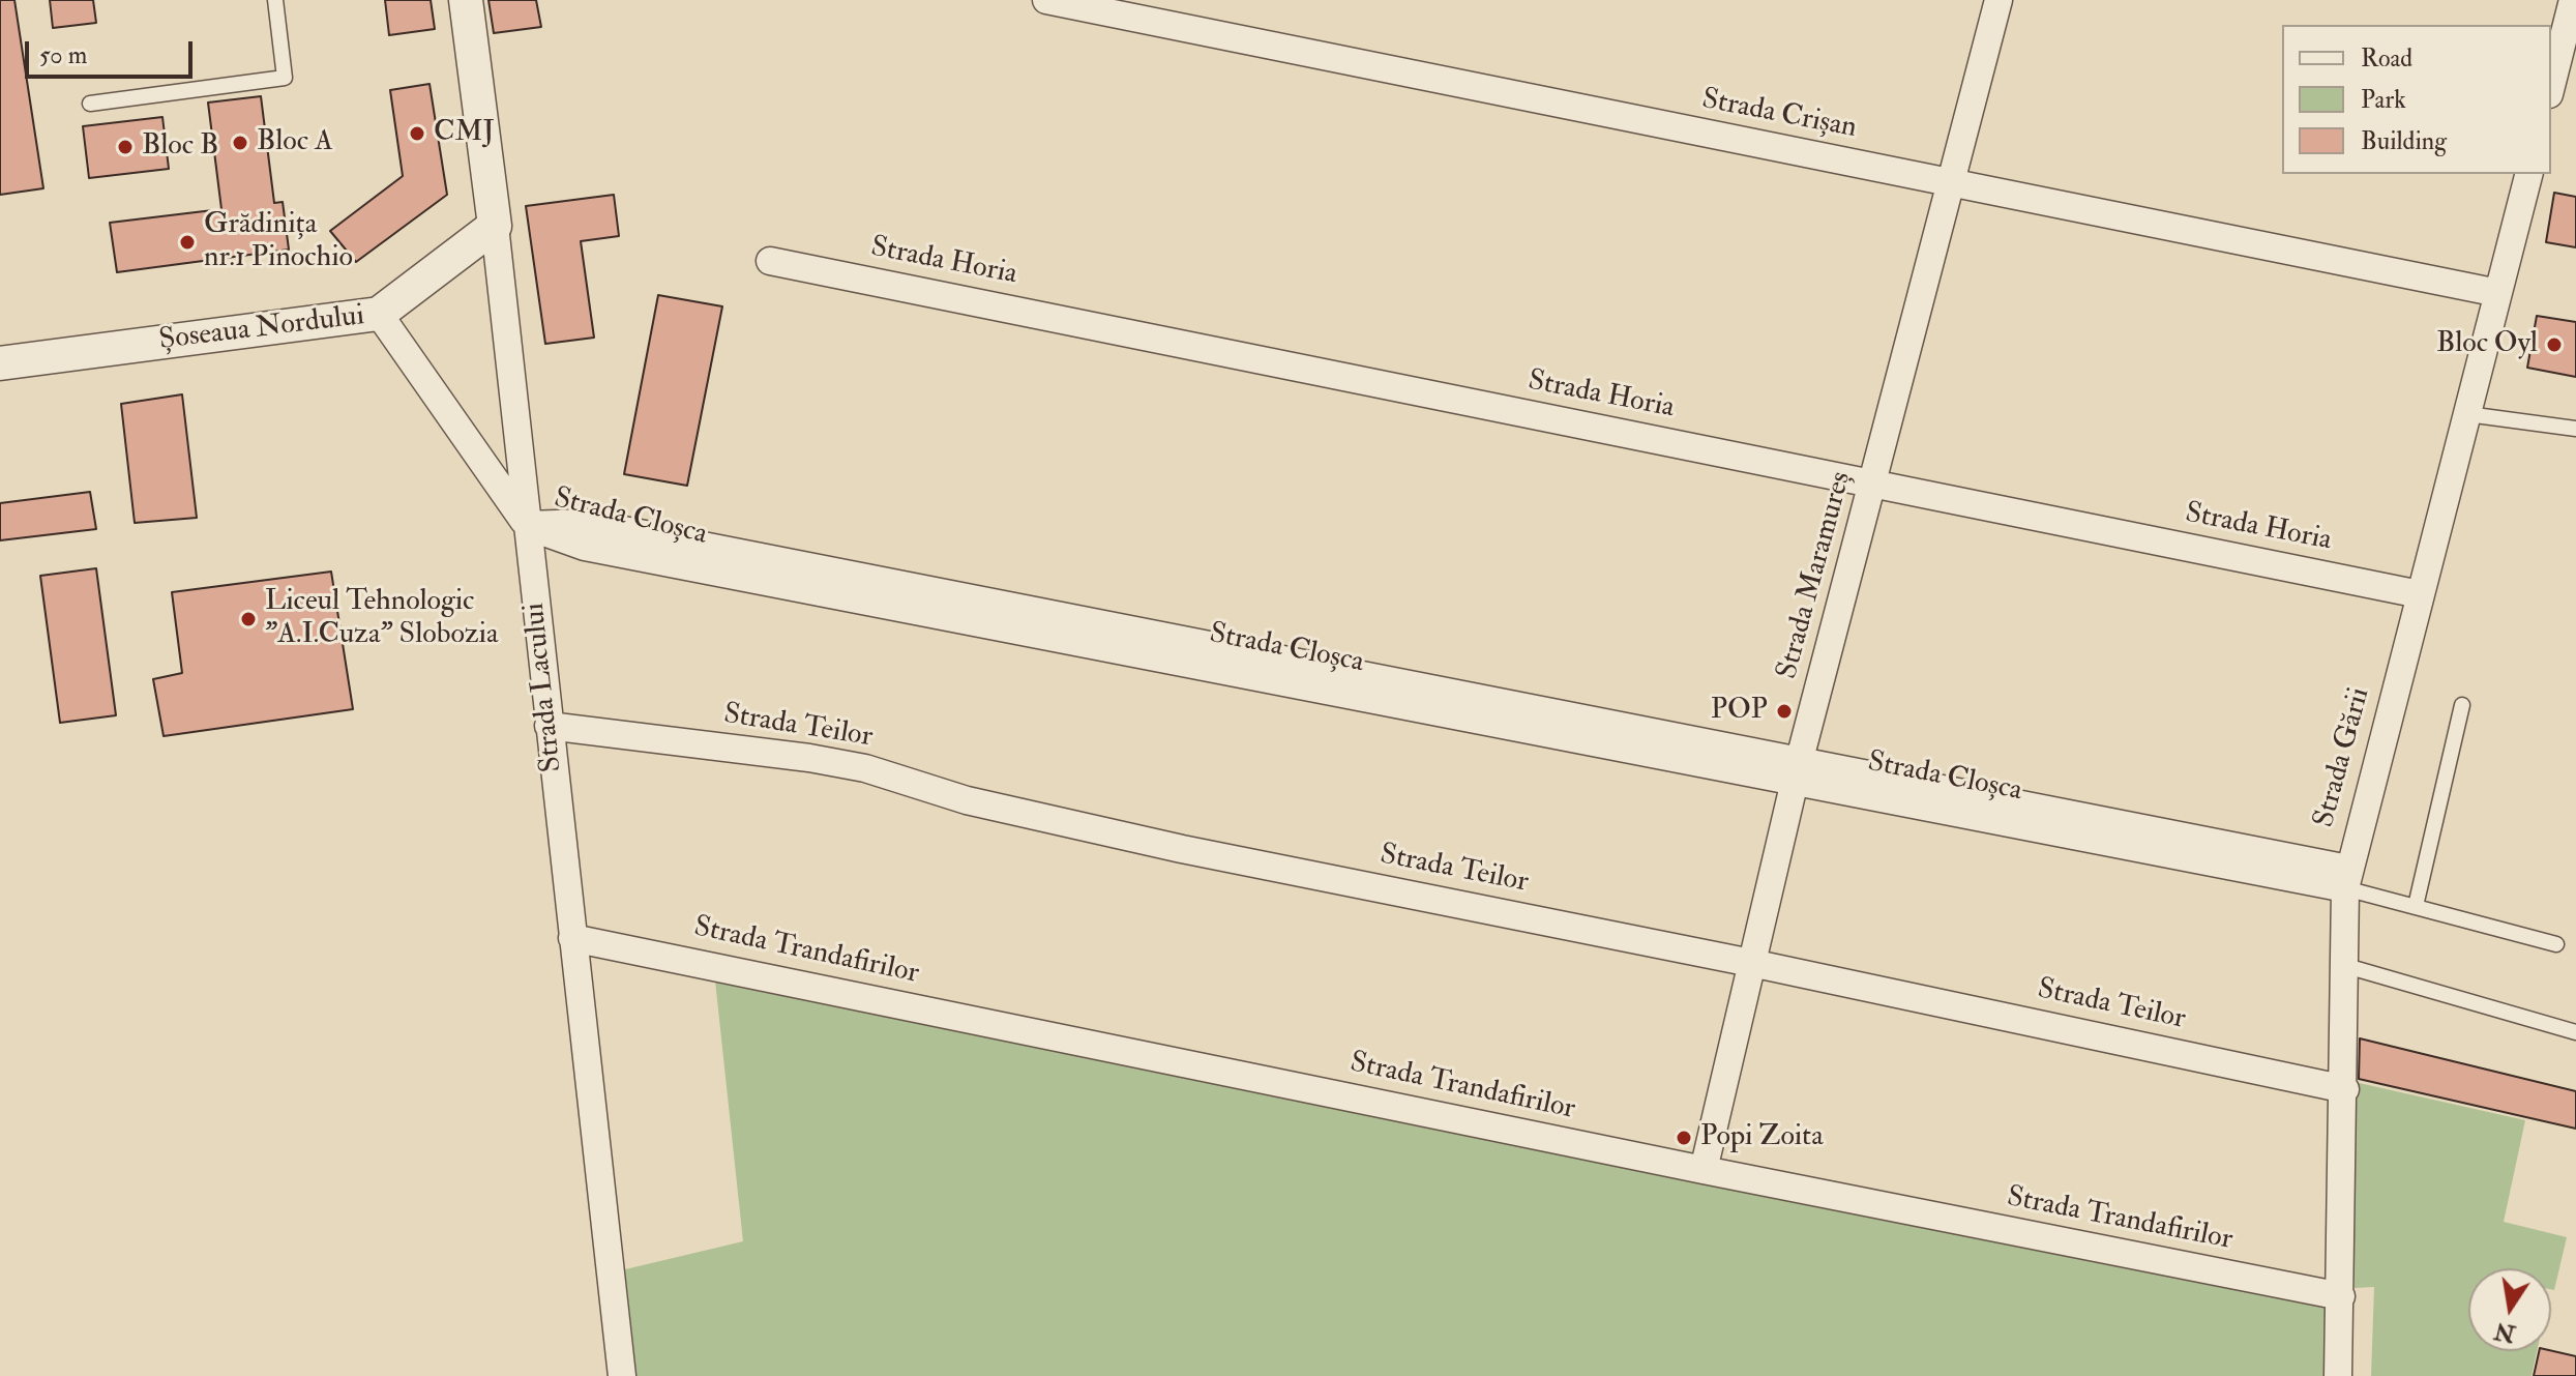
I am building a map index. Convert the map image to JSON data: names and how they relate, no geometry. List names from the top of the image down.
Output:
{
  "streets": {
    "street": [
      "Strada Crișan",
      "Strada Horia",
      "Șoseaua Nordului",
      "Strada Cloșca",
      "Strada Maramureș",
      "Strada Lacului",
      "Strada Teilor",
      "Strada Gării",
      "Strada Trandafirilor"
    ]
  },
  "crossings": [
    ["Strada Crișan", "Strada Maramureș"],
    ["Strada Crișan", "Strada Gării"],
    ["Strada Horia", "Strada Maramureș"],
    ["Strada Horia", "Strada Gării"],
    ["Șoseaua Nordului", "Strada Lacului"],
    ["Strada Cloșca", "Strada Maramureș"],
    ["Strada Cloșca", "Strada Lacului"],
    ["Strada Cloșca", "Strada Gării"],
    ["Strada Maramureș", "Strada Teilor"],
    ["Strada Maramureș", "Strada Trandafirilor"],
    ["Strada Lacului", "Strada Teilor"],
    ["Strada Lacului", "Strada Trandafirilor"],
    ["Strada Teilor", "Strada Gării"],
    ["Strada Gării", "Strada Trandafirilor"]
  ],
  "places": [
    "CMJ",
    "Bloc A",
    "Bloc B",
    "Grădinița nr.1 Pinochio",
    "Bloc Oyl",
    "Liceul Tehnologic \"A.I.Cuza\" Slobozia",
    "POP",
    "Popi Zoita"
  ],
  "legend": ["Road", "Park", "Building"],
  "scale_bar": "50 m",
  "north": "bottom"
}
